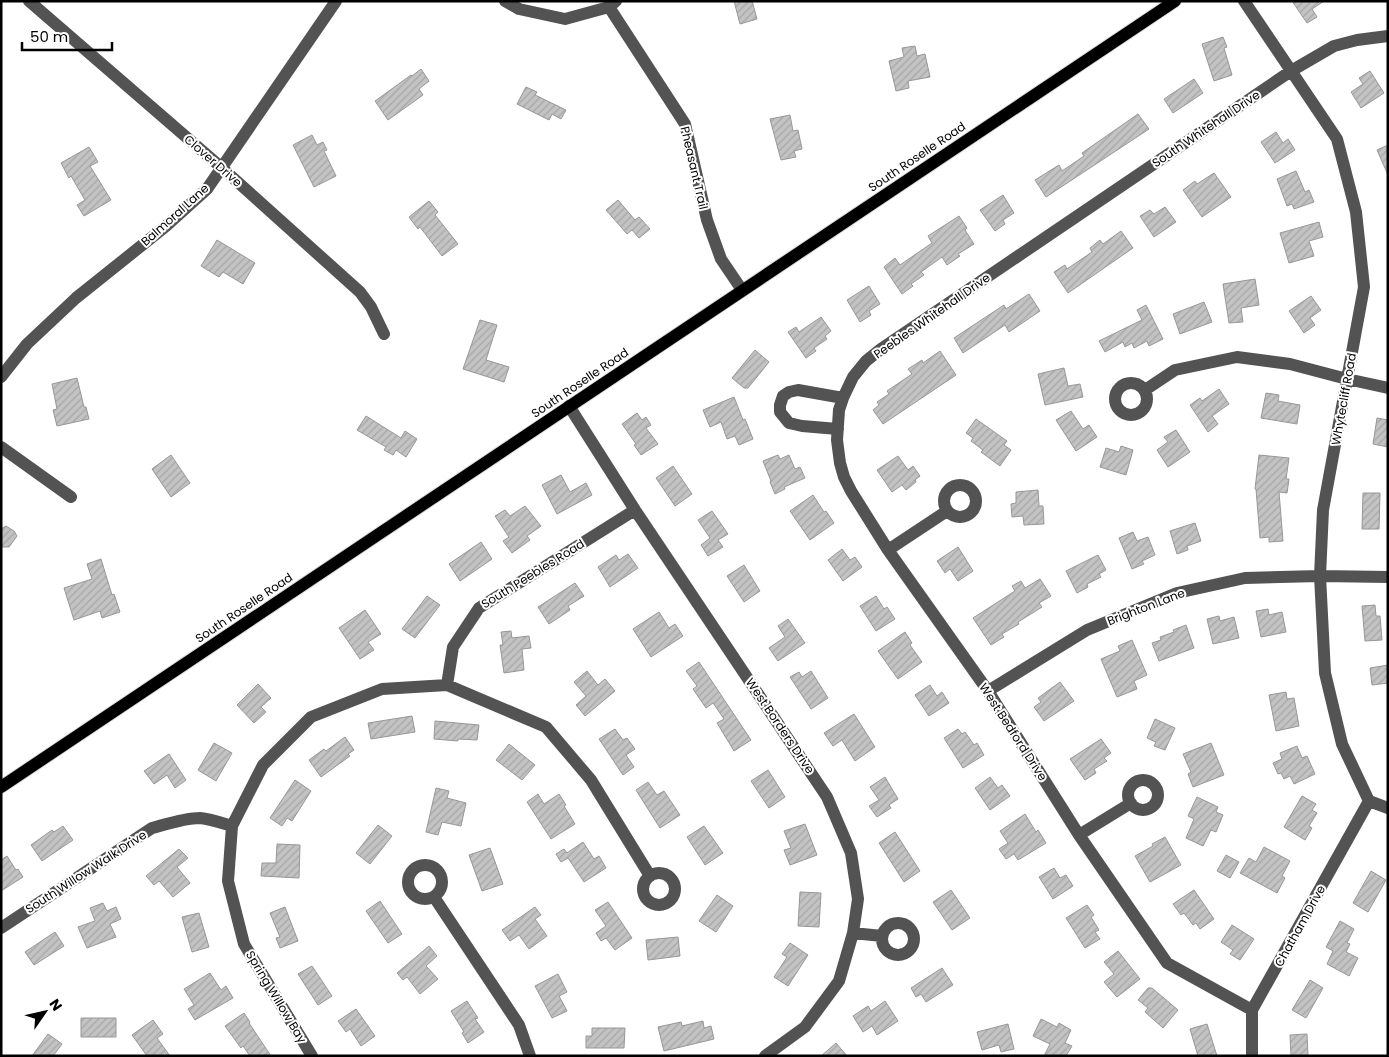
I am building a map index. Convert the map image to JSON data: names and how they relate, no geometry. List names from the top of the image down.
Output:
{
  "streets": {
    "main road": ["South Roselle Road"],
    "street": [
      "South Whitehall Drive",
      "Clover Drive",
      "Pheasant Trail",
      "Balmoral Lane",
      "Peebles Whitehall Drive",
      "Whytecliff Road",
      "South Peebles Road",
      "Brighton Lane",
      "West Borders Drive",
      "West Bedford Drive",
      "South Willow Walk Drive",
      "Chatham Drive",
      "Spring Willow Bay"
    ]
  },
  "crossings": [
    ["South Whitehall Drive", "Peebles Whitehall Drive"],
    ["South Whitehall Drive", "Whytecliff Road"],
    ["South Roselle Road", "Pheasant Trail"],
    ["South Roselle Road", "West Borders Drive"],
    ["Clover Drive", "Balmoral Lane"],
    ["Peebles Whitehall Drive", "West Bedford Drive"],
    ["Whytecliff Road", "Brighton Lane"],
    ["Whytecliff Road", "Chatham Drive"],
    ["South Peebles Road", "West Borders Drive"],
    ["South Peebles Road", "Spring Willow Bay"],
    ["Brighton Lane", "West Bedford Drive"],
    ["West Bedford Drive", "Chatham Drive"],
    ["South Willow Walk Drive", "Spring Willow Bay"]
  ],
  "scale_bar": "50 m",
  "north": "top right"
}
